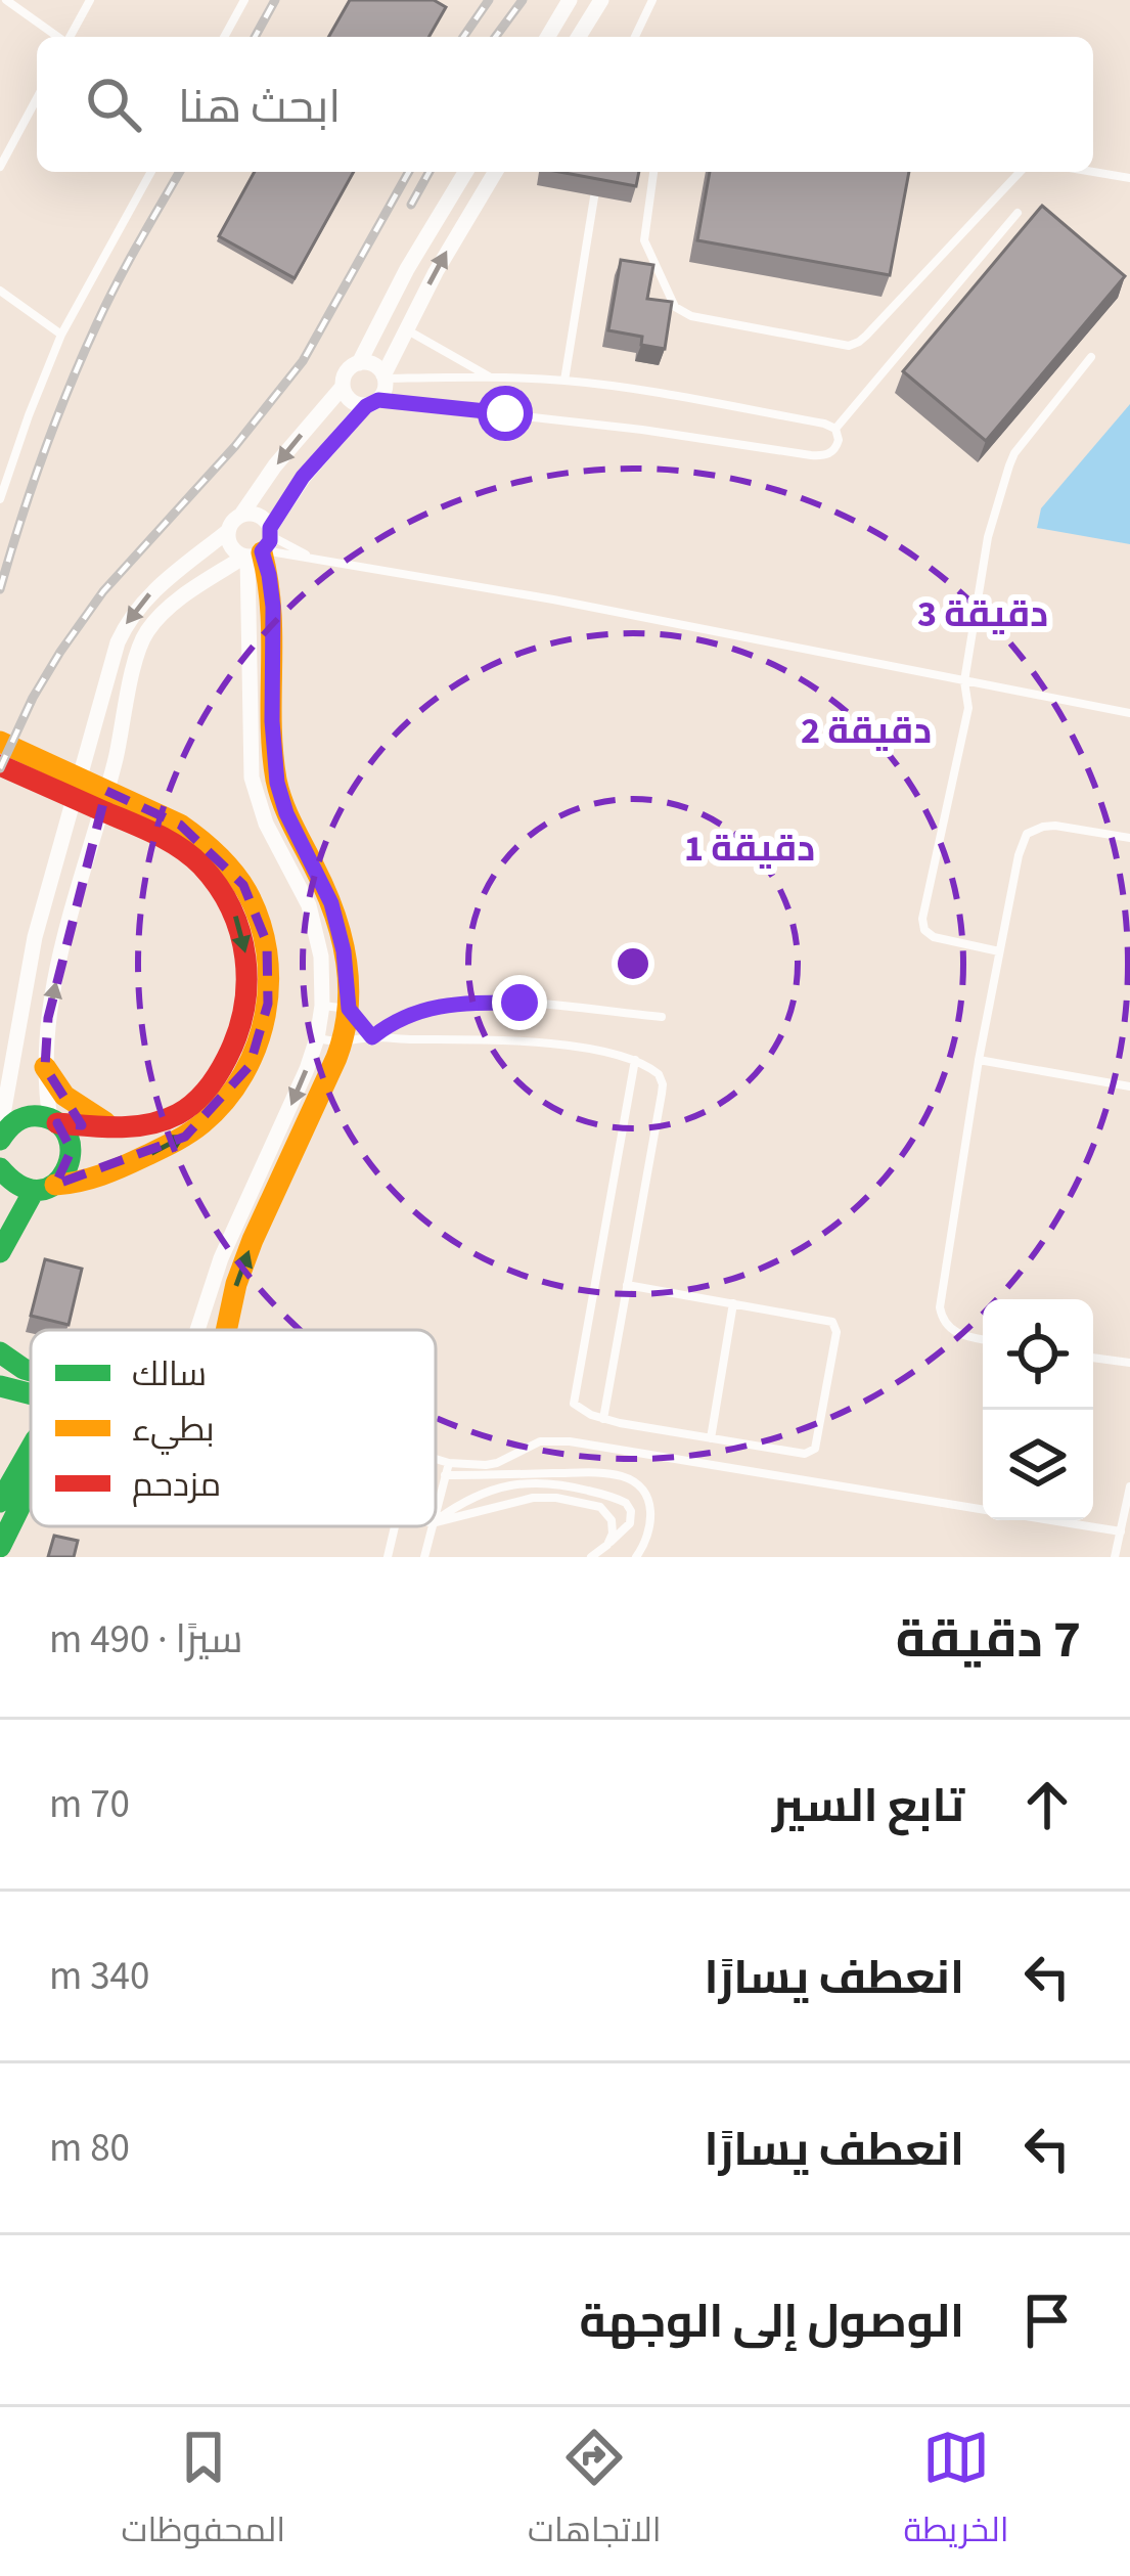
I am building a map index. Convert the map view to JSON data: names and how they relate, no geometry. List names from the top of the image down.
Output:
{
  "legend": ["سالك", "بطيء", "مزدحم"],
  "page": {
    "search": "ابحث هنا",
    "heading": ["7 دقيقة", "سيرًا · 490 m"],
    "list": [
      ["تابع السير", "70 m"],
      ["انعطف يسارًا", "340 m"],
      ["انعطف يسارًا", "80 m"],
      "الوصول إلى الوجهة"
    ],
    "nav": ["الخريطة", "الاتجاهات", "المحفوظات"]
  },
  "rings": ["3 دقيقة", "2 دقيقة", "1 دقيقة"]
}
